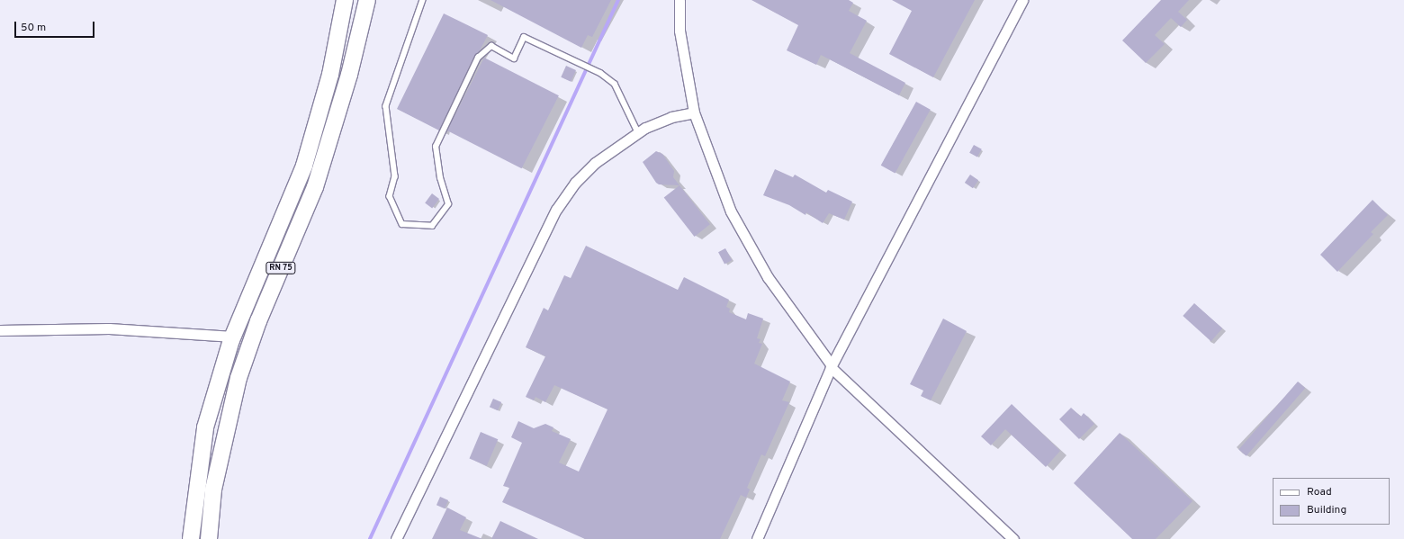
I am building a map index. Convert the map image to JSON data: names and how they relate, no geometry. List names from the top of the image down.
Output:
{
  "streets": {
    "highway": ["RN 75"]
  },
  "legend": ["Road", "Building"],
  "scale_bar": "50 m"
}
